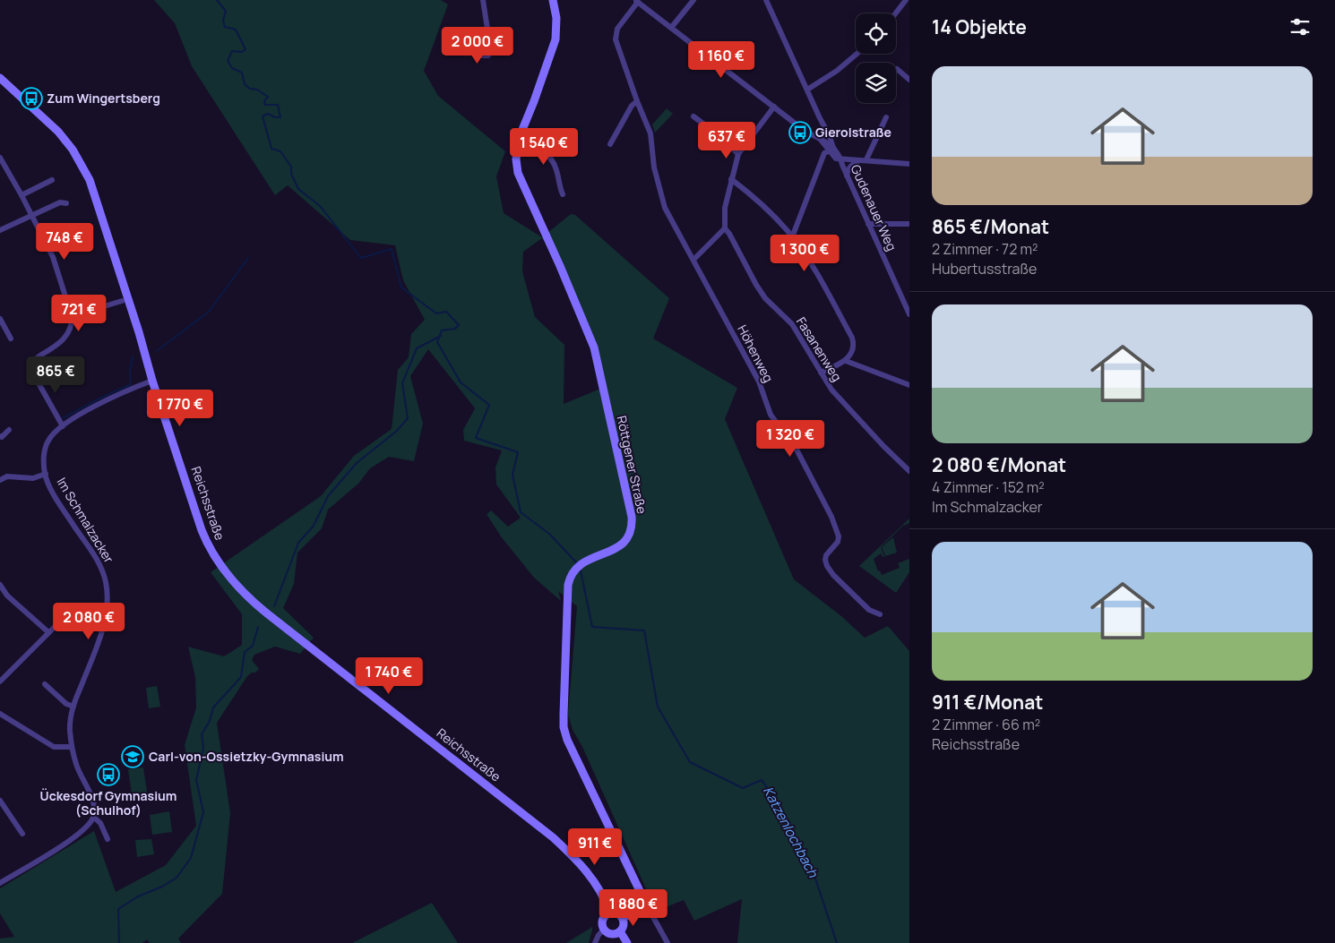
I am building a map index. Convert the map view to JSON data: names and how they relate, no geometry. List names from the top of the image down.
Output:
{
  "streets": {
    "main road": ["Röttgener Straße", "Reichsstraße"],
    "street": [
      "Gudenauer Weg",
      "Fasanenweg",
      "Höhenweg",
      "Im Schmalzacker"
    ]
  },
  "crossings": [
    ["Gudenauer Weg", "Höhenweg"]
  ],
  "water": ["Katzenlochbach"],
  "places": {
    "bus stop": ["Zum Wingertsberg", "Gierolstraße", "Ückesdorf Gymnasium (Schulhof)"],
    "school or university": ["Carl-von-Ossietzky-Gymnasium"]
  },
  "page": {
    "heading": "14 Objekte",
    "price": [
      "2 000 €",
      "1 160 €",
      "637 €",
      "1 540 €",
      "748 €",
      "1 300 €",
      "721 €",
      "865 €",
      "1 770 €",
      "1 320 €",
      "2 080 €",
      "1 740 €",
      "911 €",
      "1 880 €"
    ],
    "list": [
      {
        "name": "865 €/Monat",
        "note": "2 Zimmer · 72 m² · Hubertusstraße"
      },
      {
        "name": "2 080 €/Monat",
        "note": "4 Zimmer · 152 m² · Im Schmalzacker"
      },
      {
        "name": "911 €/Monat",
        "note": "2 Zimmer · 66 m² · Reichsstraße"
      }
    ]
  }
}
